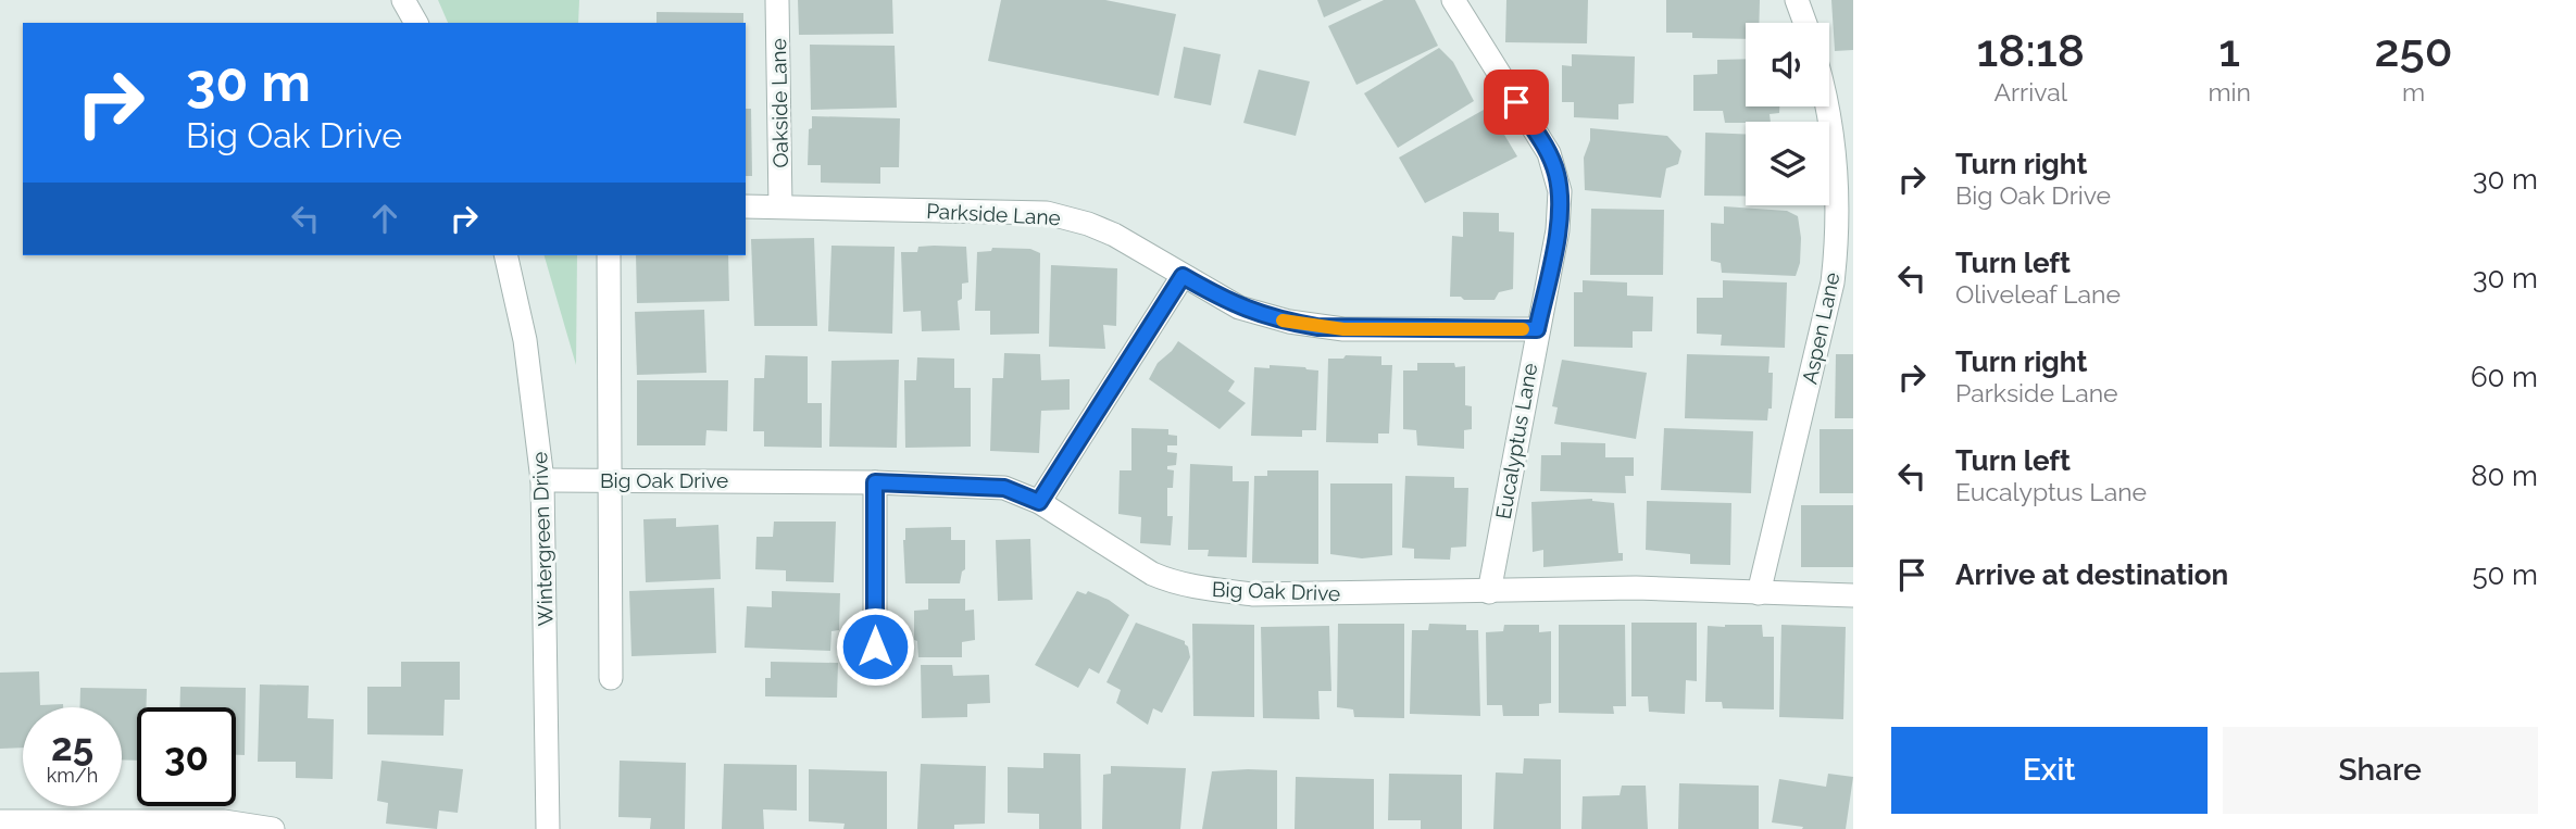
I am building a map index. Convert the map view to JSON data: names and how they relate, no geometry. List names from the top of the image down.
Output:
{
  "streets": {
    "street": [
      "Oakside Lane",
      "Parkside Lane",
      "Aspen Lane",
      "Eucalyptus Lane",
      "Big Oak Drive",
      "Wintergreen Drive"
    ]
  },
  "crossings": [
    ["Oakside Lane", "Parkside Lane"],
    ["Parkside Lane", "Eucalyptus Lane"],
    ["Aspen Lane", "Big Oak Drive"],
    ["Eucalyptus Lane", "Big Oak Drive"],
    ["Big Oak Drive", "Wintergreen Drive"]
  ],
  "page": {
    "eta": [
      "18:18",
      "Arrival",
      "1",
      "min",
      "250",
      "m"
    ],
    "turn": ["30 m", "Big Oak Drive"],
    "list": [
      {
        "name": "Turn right",
        "note": "Big Oak Drive",
        "value": "30 m"
      },
      {
        "name": "Turn left",
        "note": "Oliveleaf Lane",
        "value": "30 m"
      },
      {
        "name": "Turn right",
        "note": "Parkside Lane",
        "value": "60 m"
      },
      {
        "name": "Turn left",
        "note": "Eucalyptus Lane",
        "value": "80 m"
      },
      {
        "name": "Arrive at destination",
        "value": "50 m"
      }
    ],
    "speed": "25 km/h",
    "limit": "30",
    "buttons": ["Exit", "Share"]
  }
}
